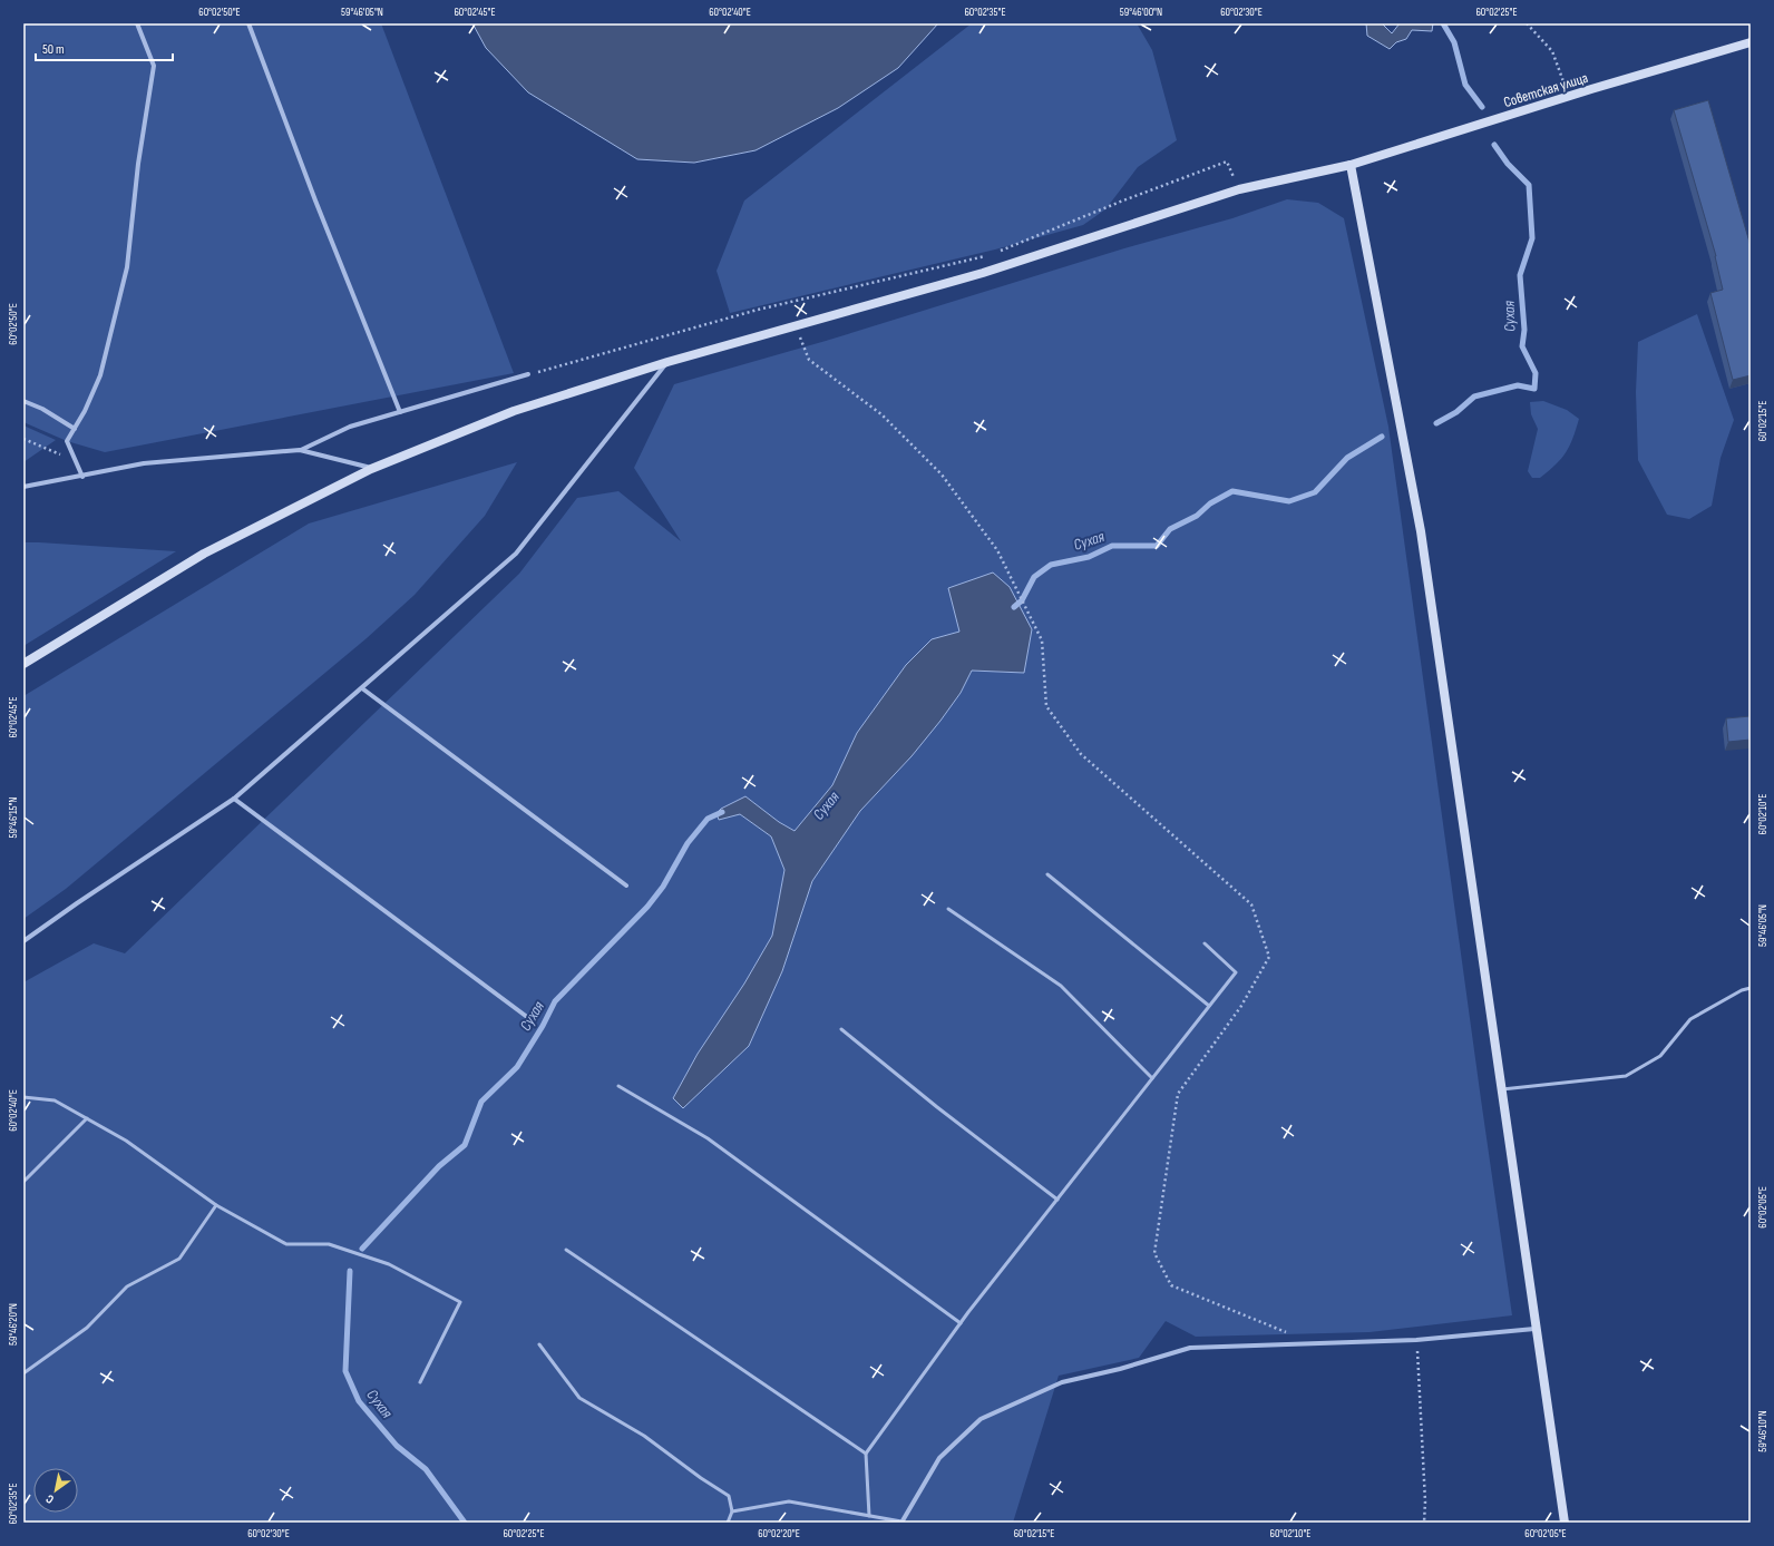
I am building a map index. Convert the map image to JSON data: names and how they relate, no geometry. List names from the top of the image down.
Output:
{
  "streets": {
    "main road": ["Советская улица"]
  },
  "water": ["Сухая"],
  "scale_bar": "50 m",
  "north": "bottom left",
  "coordinates": [
    "60°02'50\"E",
    "59°46'05\"N",
    "60°02'45\"E",
    "60°02'40\"E",
    "60°02'35\"E",
    "59°46'00\"N",
    "60°02'30\"E",
    "60°02'25\"E",
    "60°02'15\"E",
    "60°02'10\"E",
    "59°46'15\"N",
    "60°02'05\"E",
    "59°46'20\"N",
    "59°46'10\"N",
    "60°02'20\"E"
  ]
}
